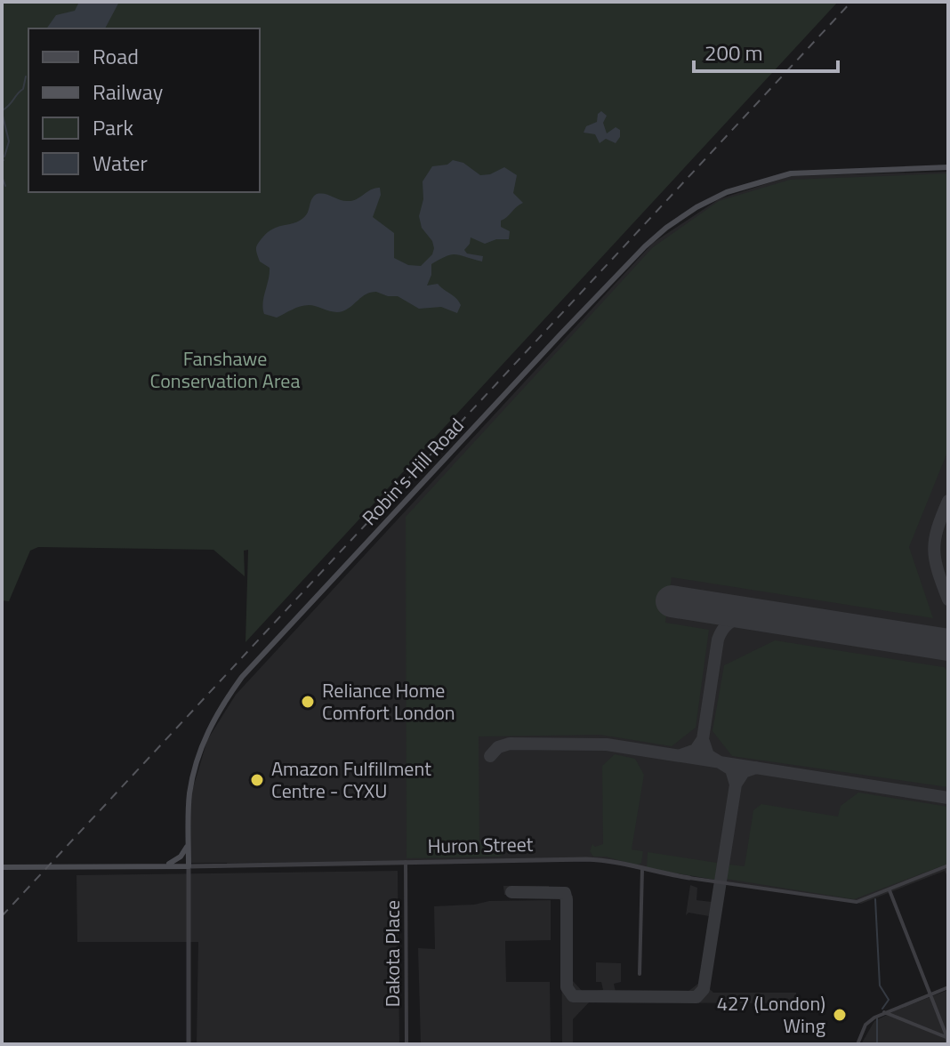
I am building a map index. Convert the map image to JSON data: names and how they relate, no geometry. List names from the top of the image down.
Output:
{
  "streets": {
    "main road": ["Robin's Hill Road", "Huron Street"],
    "street": ["Dakota Place"]
  },
  "crossings": [
    ["Robin's Hill Road", "Huron Street"],
    ["Huron Street", "Dakota Place"]
  ],
  "parks": ["Fanshawe Conservation Area"],
  "places": ["Reliance Home Comfort London", "Amazon Fulfillment Centre - CYXU", "427 (London) Wing"],
  "legend": [
    "Road",
    "Railway",
    "Park",
    "Water"
  ],
  "scale_bar": "200 m"
}
